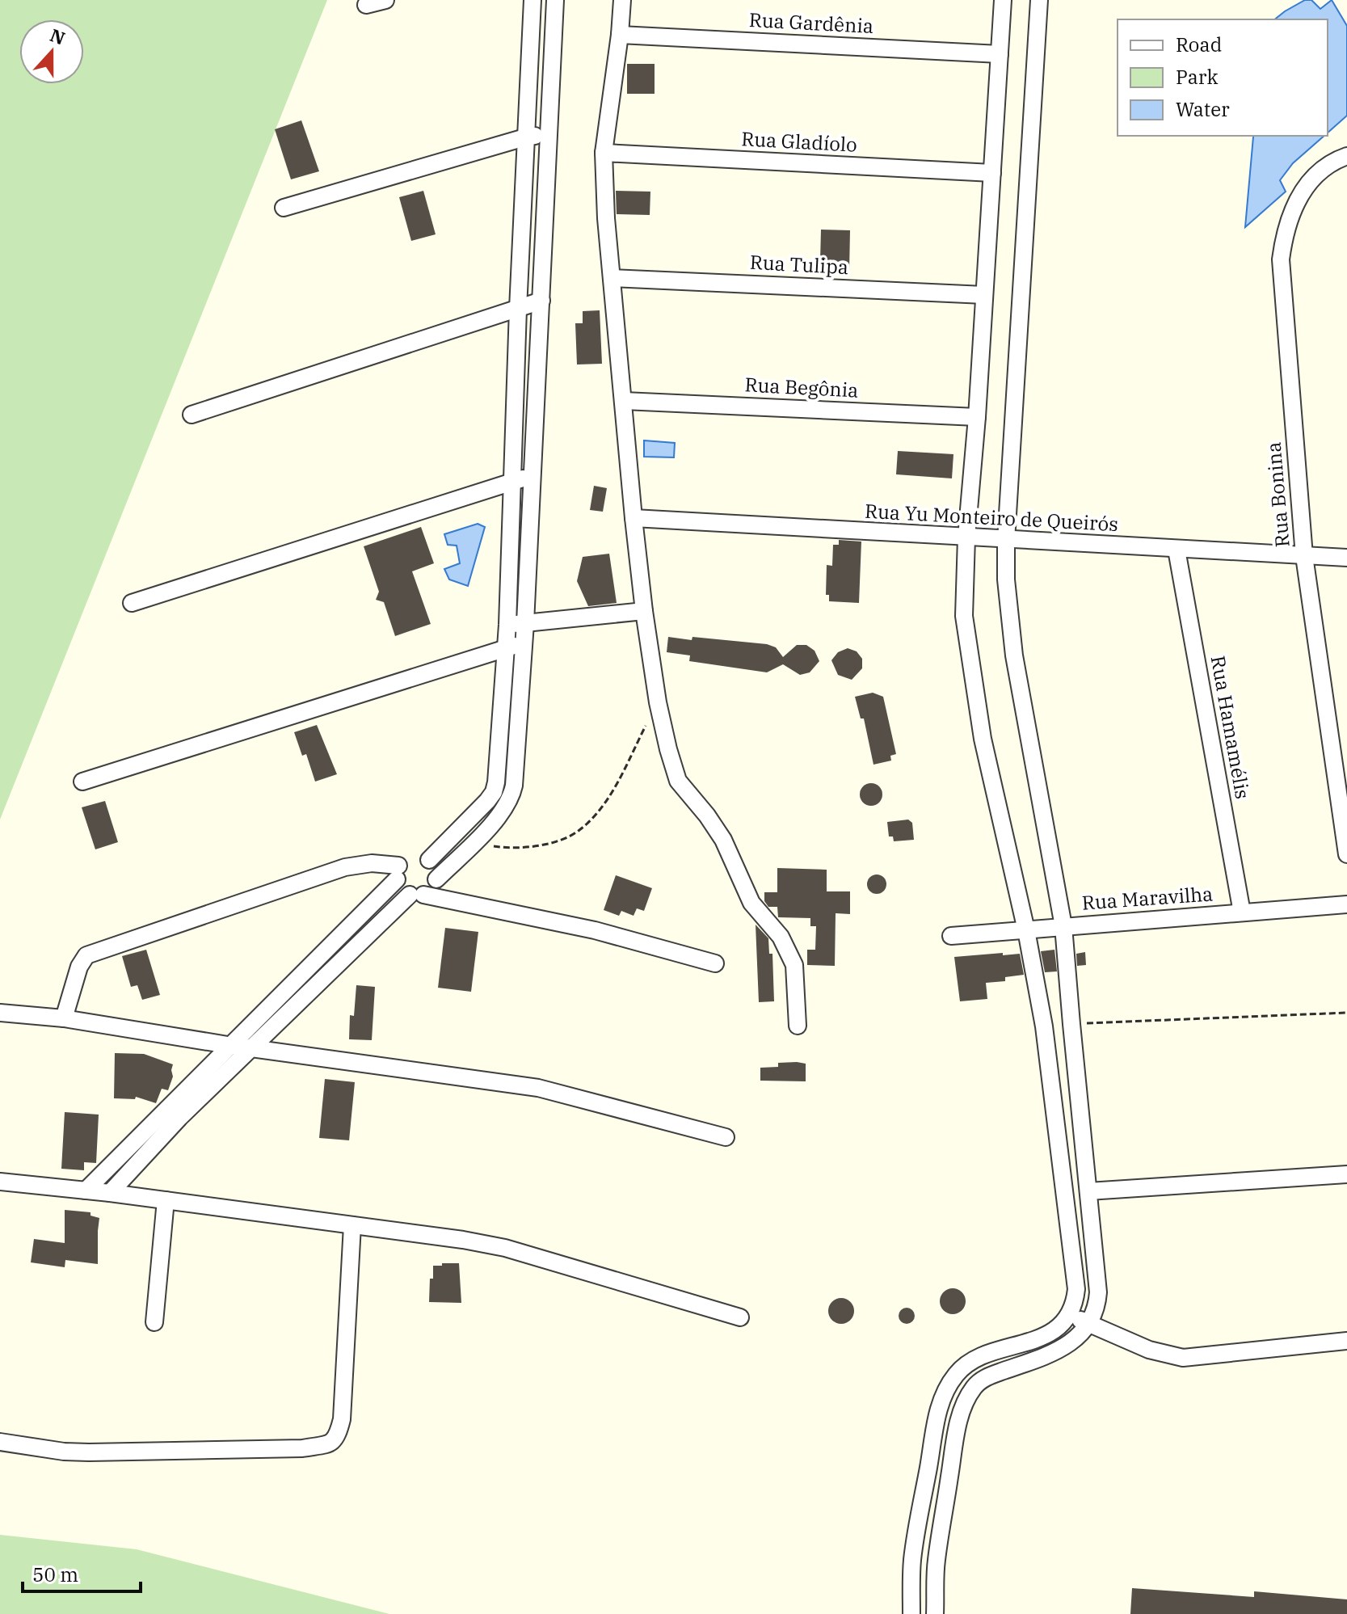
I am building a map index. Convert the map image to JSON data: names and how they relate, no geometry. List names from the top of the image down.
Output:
{
  "streets": {
    "street": [
      "Rua Gardênia",
      "Rua Gladíolo",
      "Rua Tulipa",
      "Rua Begônia",
      "Rua Bonina",
      "Rua Yu Monteiro de Queirós",
      "Rua Hamamélis",
      "Rua Maravilha"
    ]
  },
  "crossings": [
    ["Rua Bonina", "Rua Yu Monteiro de Queirós"],
    ["Rua Yu Monteiro de Queirós", "Rua Hamamélis"],
    ["Rua Hamamélis", "Rua Maravilha"]
  ],
  "legend": ["Road", "Park", "Water"],
  "scale_bar": "50 m",
  "north": "top"
}
